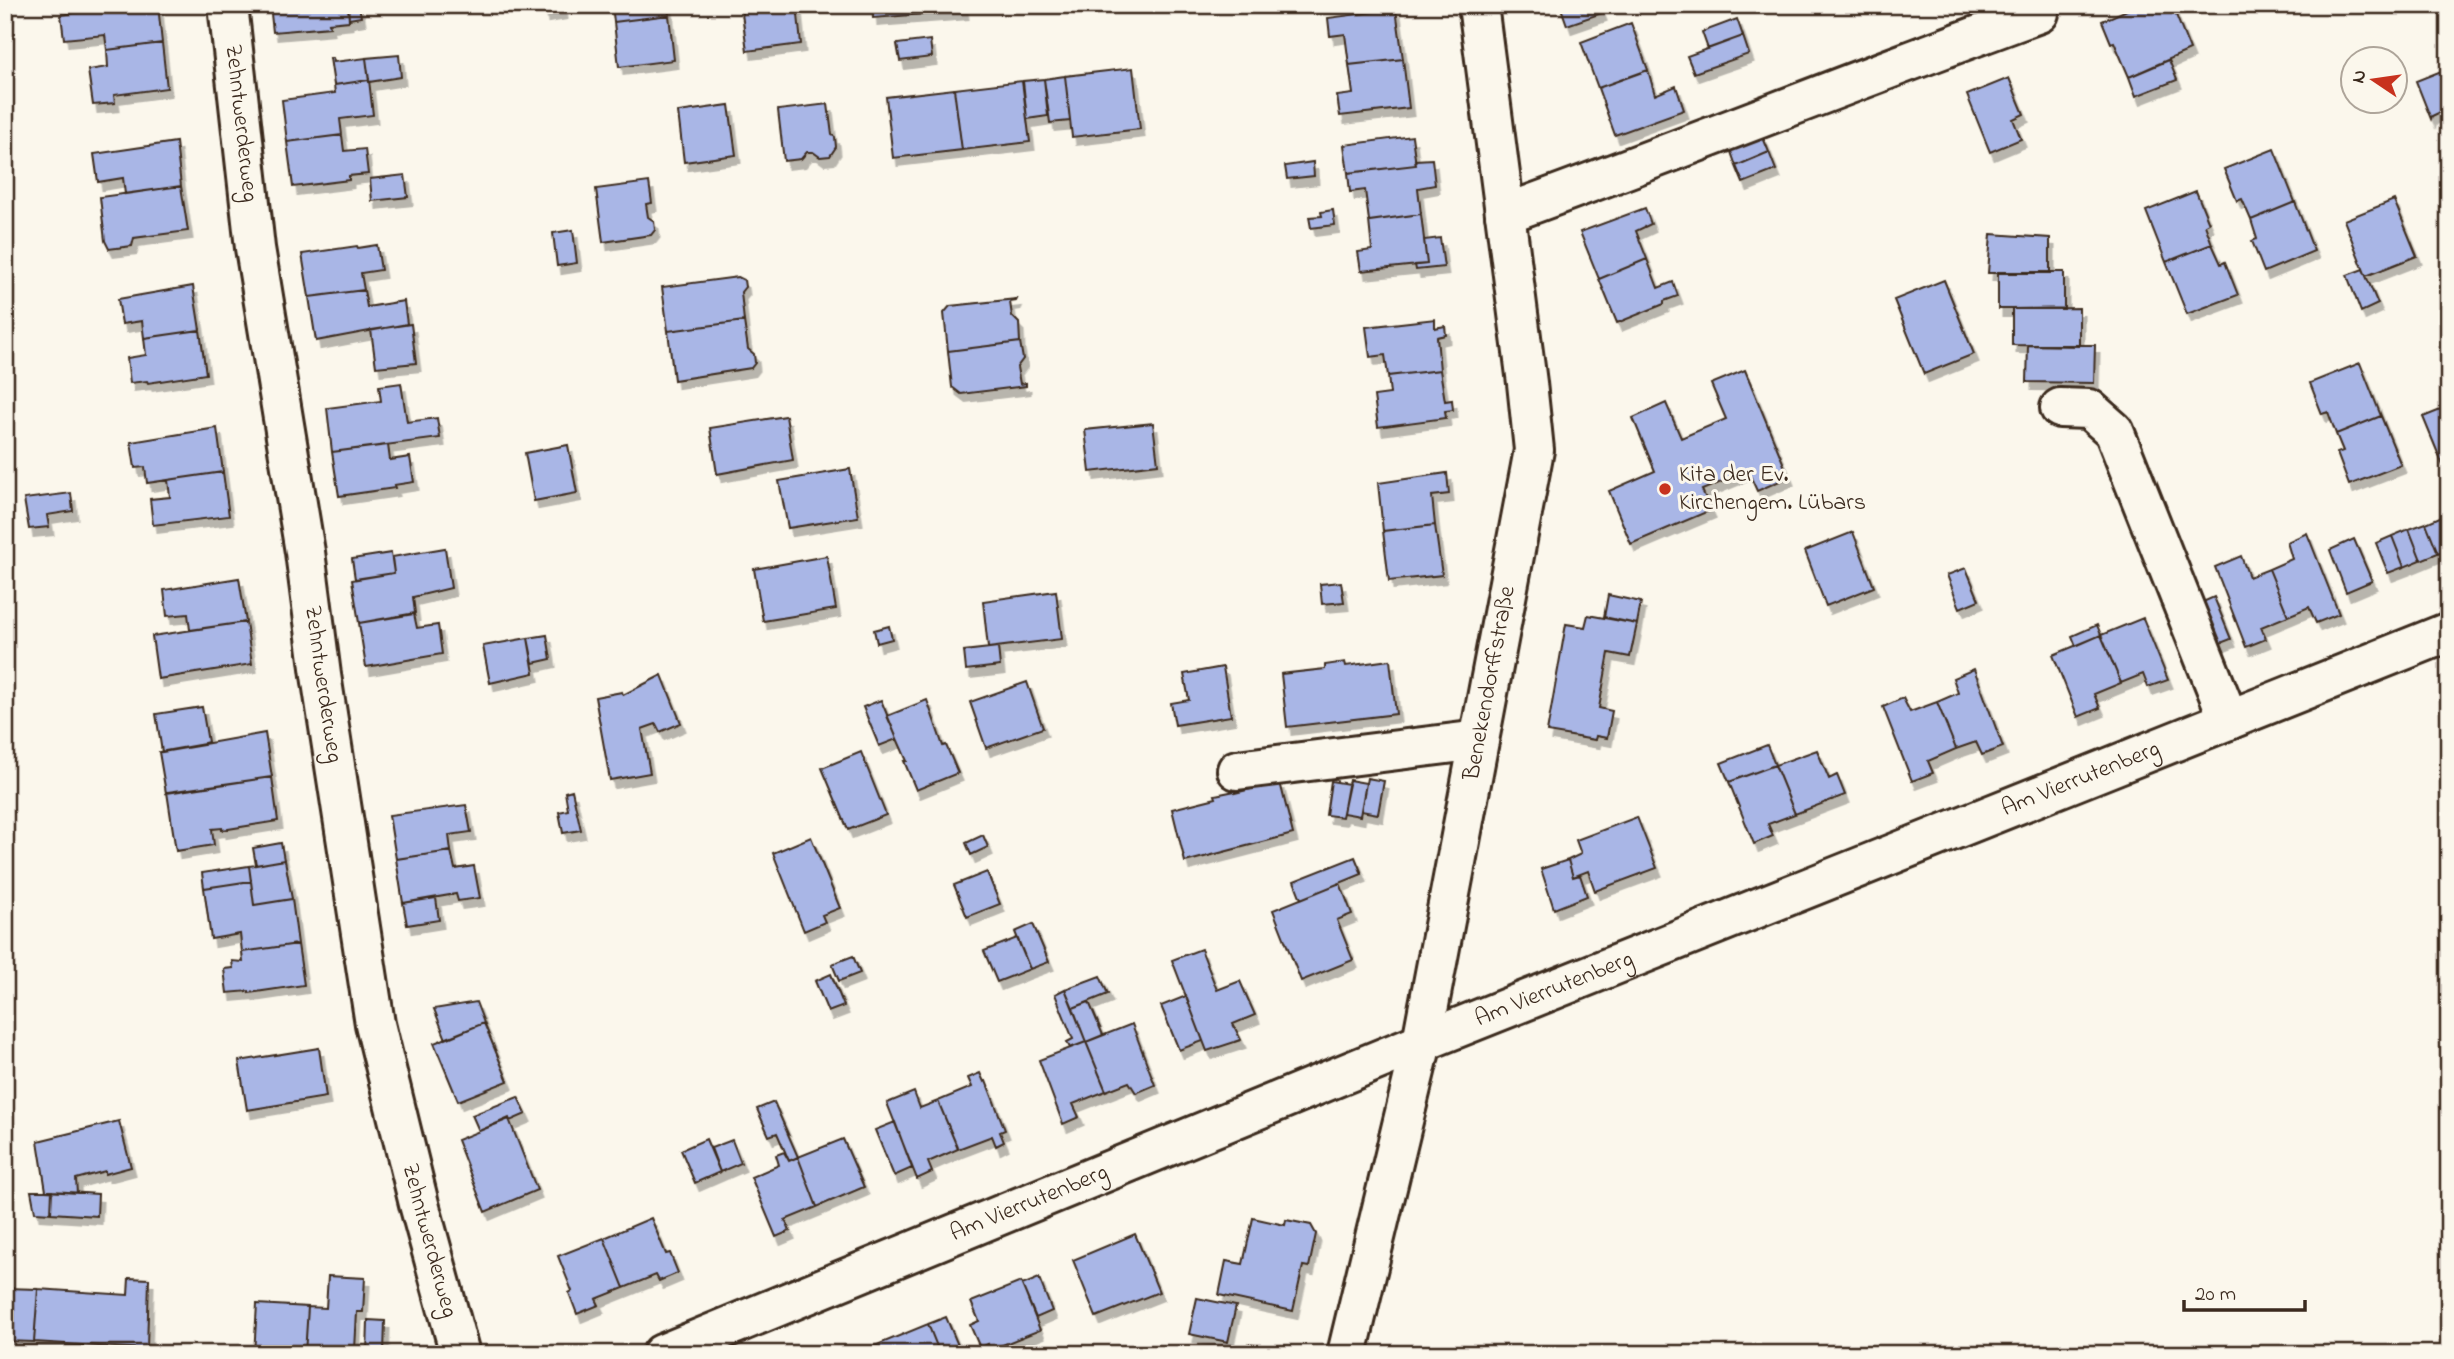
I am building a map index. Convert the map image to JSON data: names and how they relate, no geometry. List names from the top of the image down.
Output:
{
  "streets": {
    "street": ["Zehntwerderweg", "Benekendorffstraße", "Am Vierrutenberg"]
  },
  "crossings": [
    ["Benekendorffstraße", "Am Vierrutenberg"]
  ],
  "places": ["Kita der Ev. Kirchengem. Lübars"],
  "scale_bar": "20 m",
  "north": "left"
}
